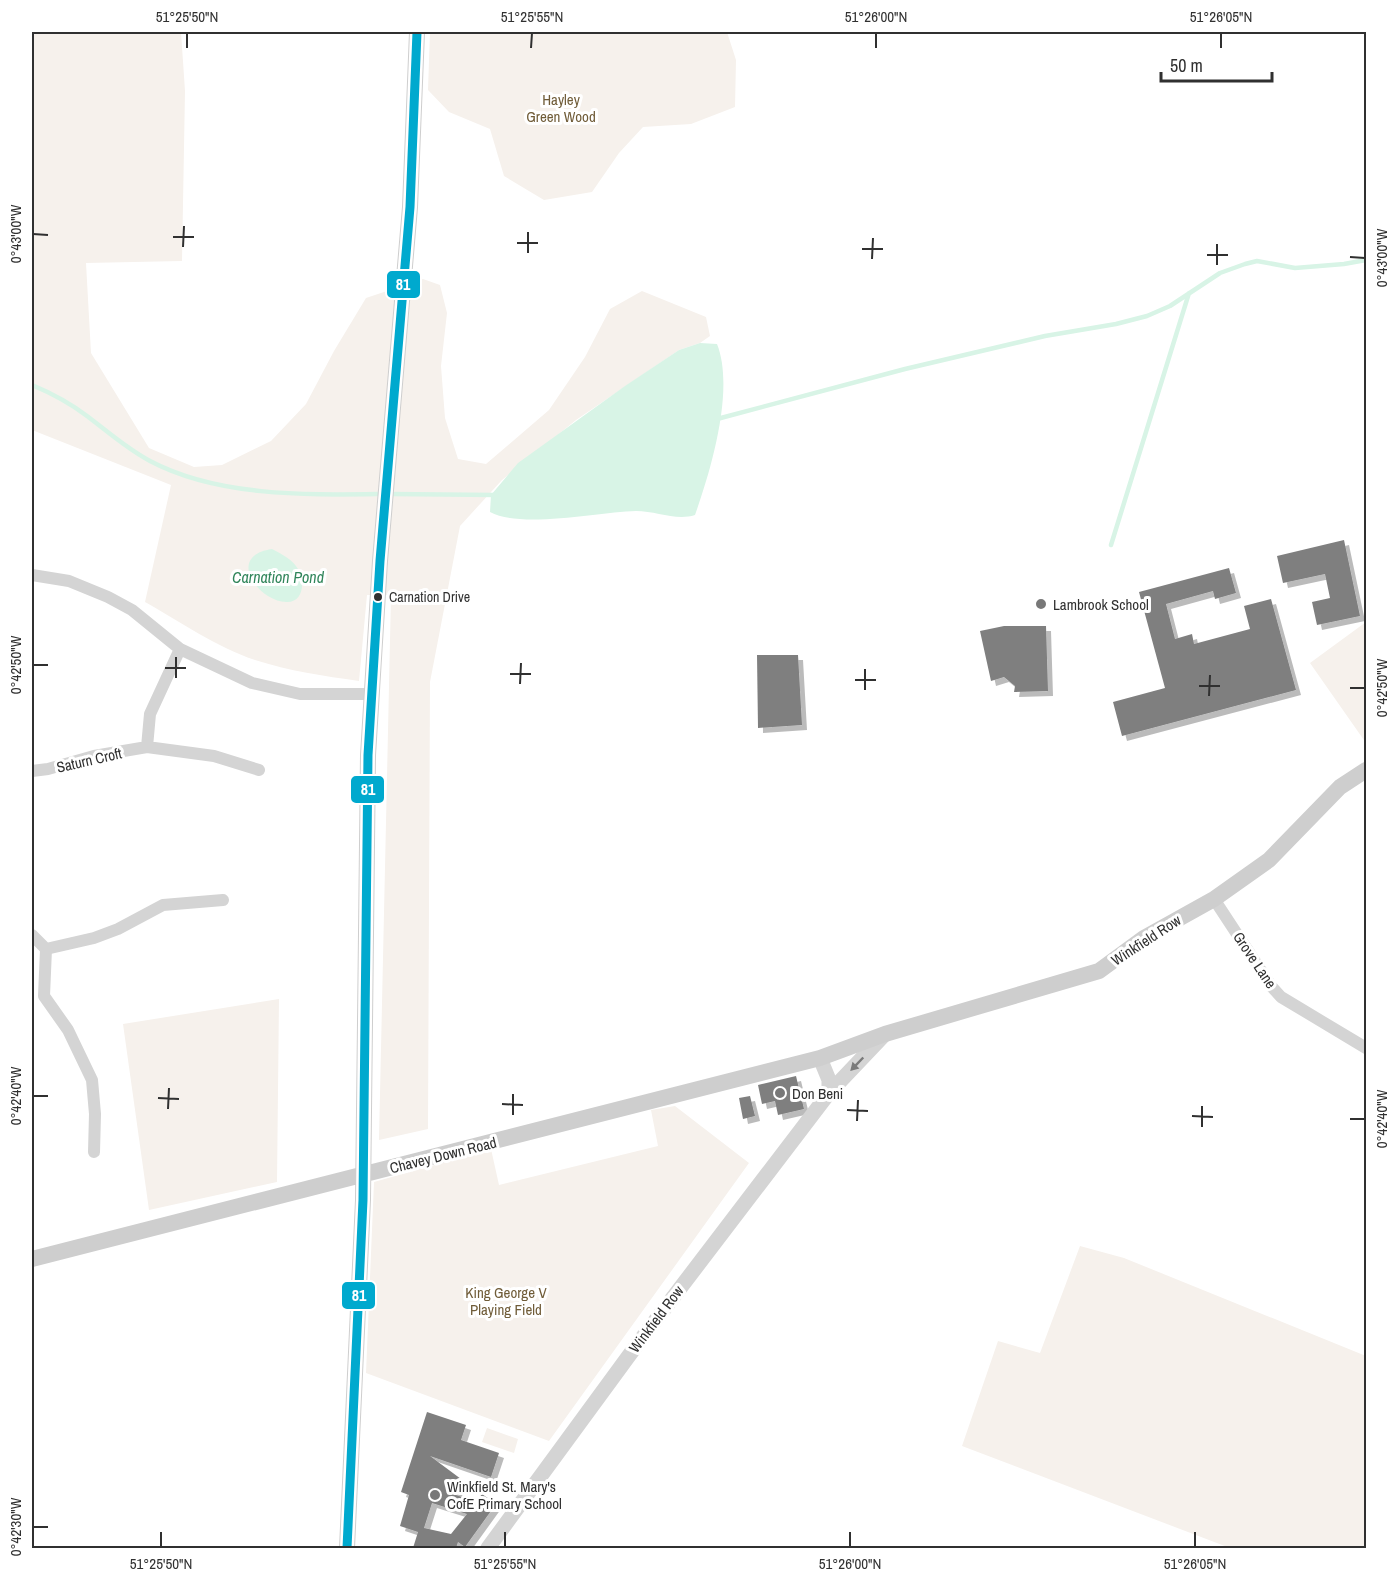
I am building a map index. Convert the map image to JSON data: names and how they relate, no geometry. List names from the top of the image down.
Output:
{
  "streets": {
    "main road": ["Winkfield Row", "Chavey Down Road"],
    "street": ["Saturn Croft", "Grove Lane"]
  },
  "crossings": [
    ["Winkfield Row", "Grove Lane"],
    ["Winkfield Row", "Chavey Down Road"]
  ],
  "water": ["Carnation Pond"],
  "parks": ["Hayley Green Wood", "King George V Playing Field"],
  "places": [
    "Carnation Drive",
    "Lambrook School",
    "Don Beni",
    "Winkfield St. Mary's CofE Primary School"
  ],
  "lines": ["transit line 81"],
  "scale_bar": "50 m",
  "coordinates": [
    "51°25'50\"N",
    "51°25'55\"N",
    "51°26'00\"N",
    "51°26'05\"N",
    "0°43'00\"W",
    "0°42'50\"W",
    "0°42'40\"W",
    "0°42'30\"W"
  ]
}
